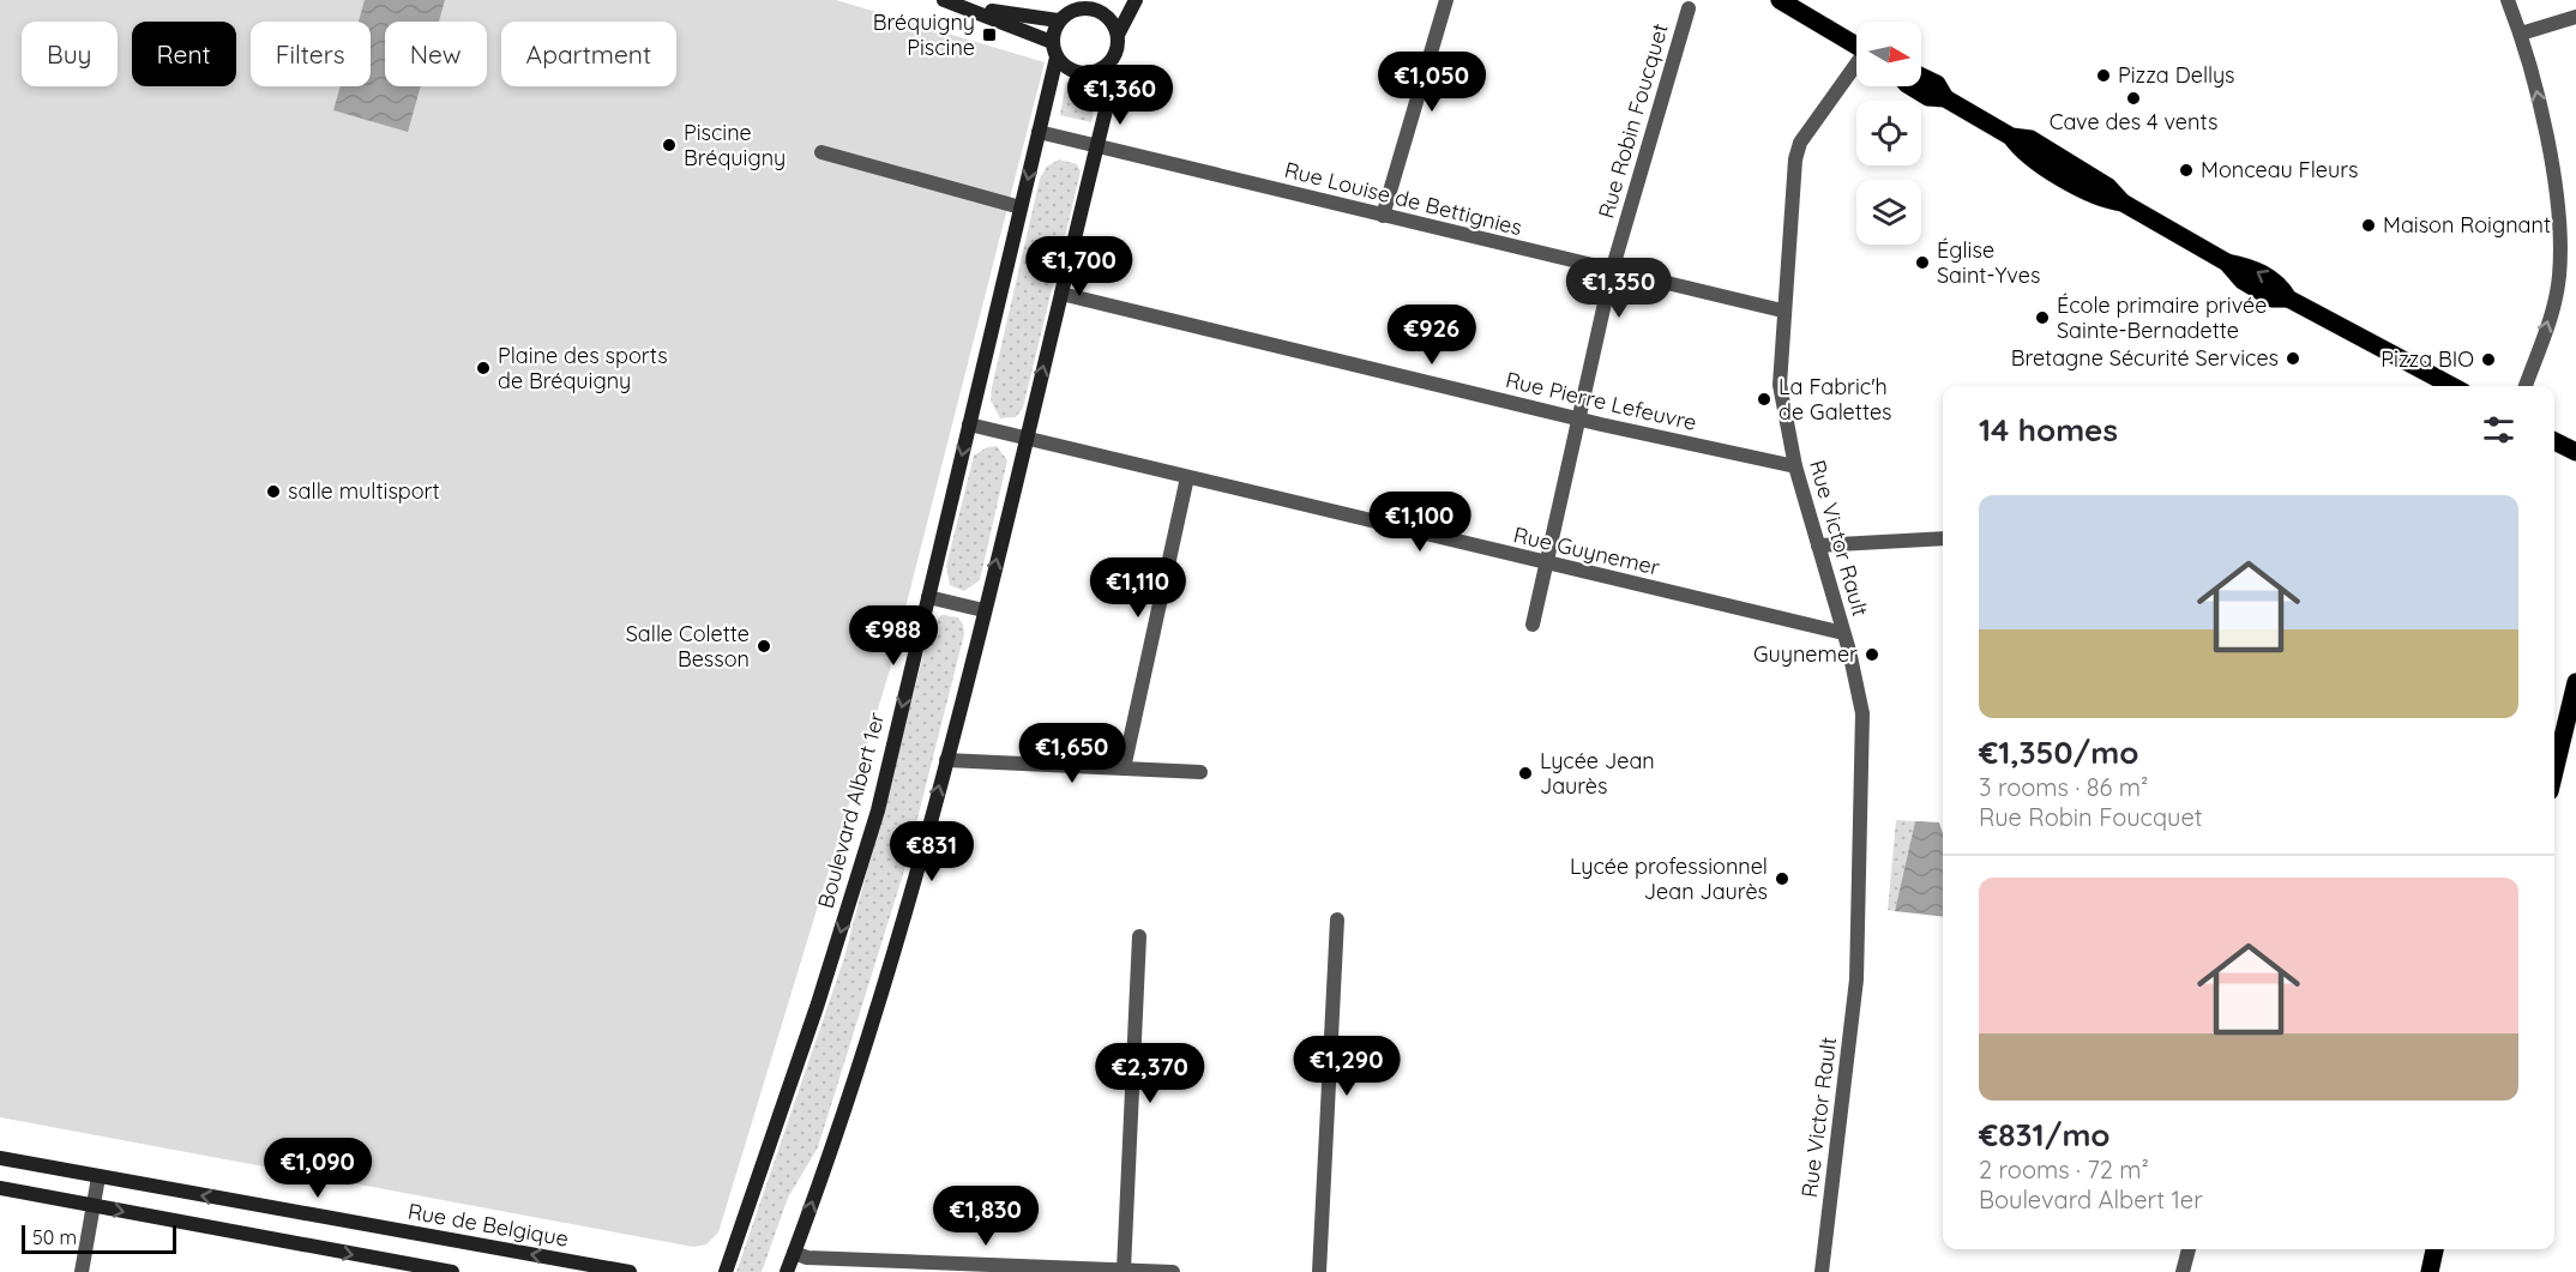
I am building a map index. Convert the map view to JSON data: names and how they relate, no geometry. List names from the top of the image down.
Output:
{
  "streets": {
    "main road": ["Boulevard Albert 1er", "Rue de Belgique"],
    "street": [
      "Rue Robin Foucquet",
      "Rue Louise de Bettignies",
      "Rue Pierre Lefeuvre",
      "Rue Victor Rault",
      "Rue Guynemer"
    ]
  },
  "crossings": [
    ["Rue Robin Foucquet", "Rue Louise de Bettignies"],
    ["Rue Robin Foucquet", "Rue Pierre Lefeuvre"],
    ["Rue Robin Foucquet", "Rue Guynemer"],
    ["Rue Louise de Bettignies", "Rue Victor Rault"],
    ["Rue Louise de Bettignies", "Boulevard Albert 1er"],
    ["Rue Pierre Lefeuvre", "Rue Victor Rault"],
    ["Rue Victor Rault", "Rue Guynemer"],
    ["Rue Guynemer", "Boulevard Albert 1er"]
  ],
  "places": {
    "transit": ["Bréquigny Piscine"],
    "other": [
      "Pizza Dellys",
      "Cave des 4 vents",
      "Piscine Bréquigny",
      "Monceau Fleurs",
      "Maison Roignant",
      "Église Saint-Yves",
      "École primaire privée Sainte-Bernadette",
      "Bretagne Sécurité Services",
      "Pizza BIO",
      "Plaine des sports de Bréquigny",
      "La Fabric'h de Galettes",
      "salle multisport",
      "Salle Colette Besson",
      "Guynemer",
      "Lycée Jean Jaurès",
      "Lycée professionnel Jean Jaurès"
    ]
  },
  "scale_bar": "50 m",
  "north": "right",
  "page": {
    "chip": [
      "Buy",
      "Rent",
      "Filters",
      "New",
      "Apartment"
    ],
    "price": [
      "€1,050",
      "€1,360",
      "€1,700",
      "€1,350",
      "€926",
      "€1,100",
      "€1,110",
      "€988",
      "€1,650",
      "€831",
      "€1,290",
      "€2,370",
      "€1,090",
      "€1,830"
    ],
    "heading": "14 homes",
    "list": [
      {
        "name": "€1,350/mo",
        "note": "3 rooms · 86 m² · Rue Robin Foucquet"
      },
      {
        "name": "€831/mo",
        "note": "2 rooms · 72 m² · Boulevard Albert 1er"
      }
    ],
    "scale": "50 m"
  }
}
